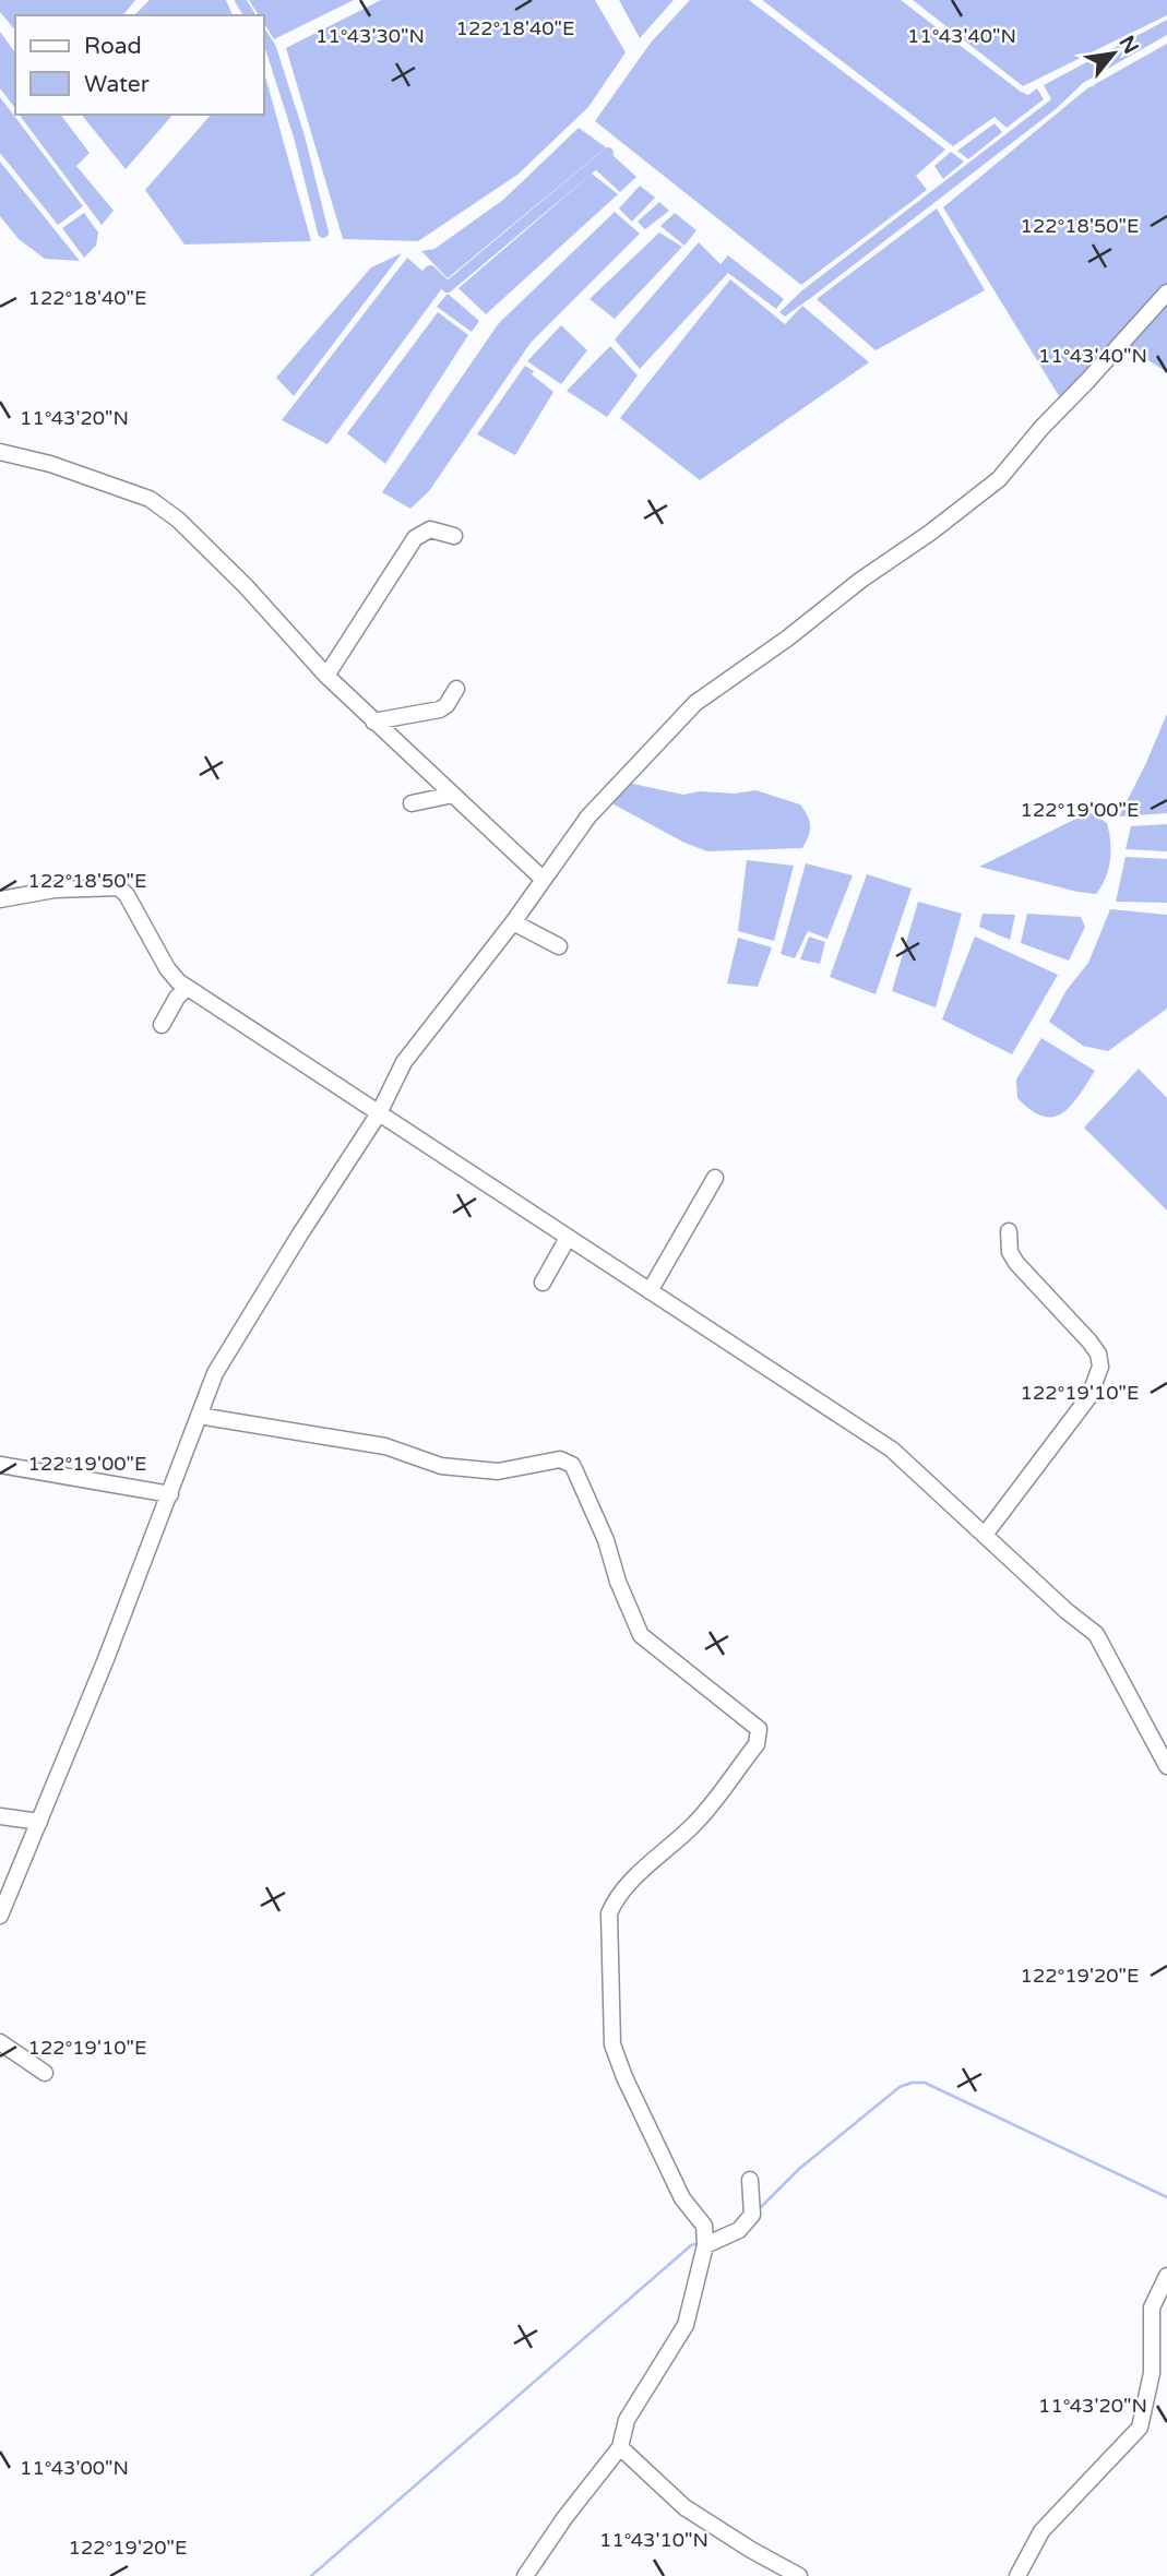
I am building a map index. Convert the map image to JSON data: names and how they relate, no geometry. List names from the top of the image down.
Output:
{
  "legend": ["Road", "Water"],
  "north": "top right",
  "coordinates": [
    "122°18'40\"E",
    "11°43'30\"N",
    "11°43'40\"N",
    "122°18'50\"E",
    "11°43'20\"N",
    "122°19'00\"E",
    "122°19'10\"E",
    "122°19'20\"E",
    "11°43'00\"N",
    "11°43'10\"N"
  ]
}
